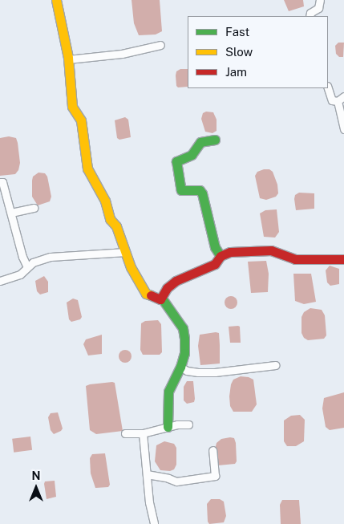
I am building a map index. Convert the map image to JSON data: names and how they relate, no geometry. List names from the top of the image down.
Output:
{
  "legend": ["Fast", "Slow", "Jam"],
  "north": "top"
}
